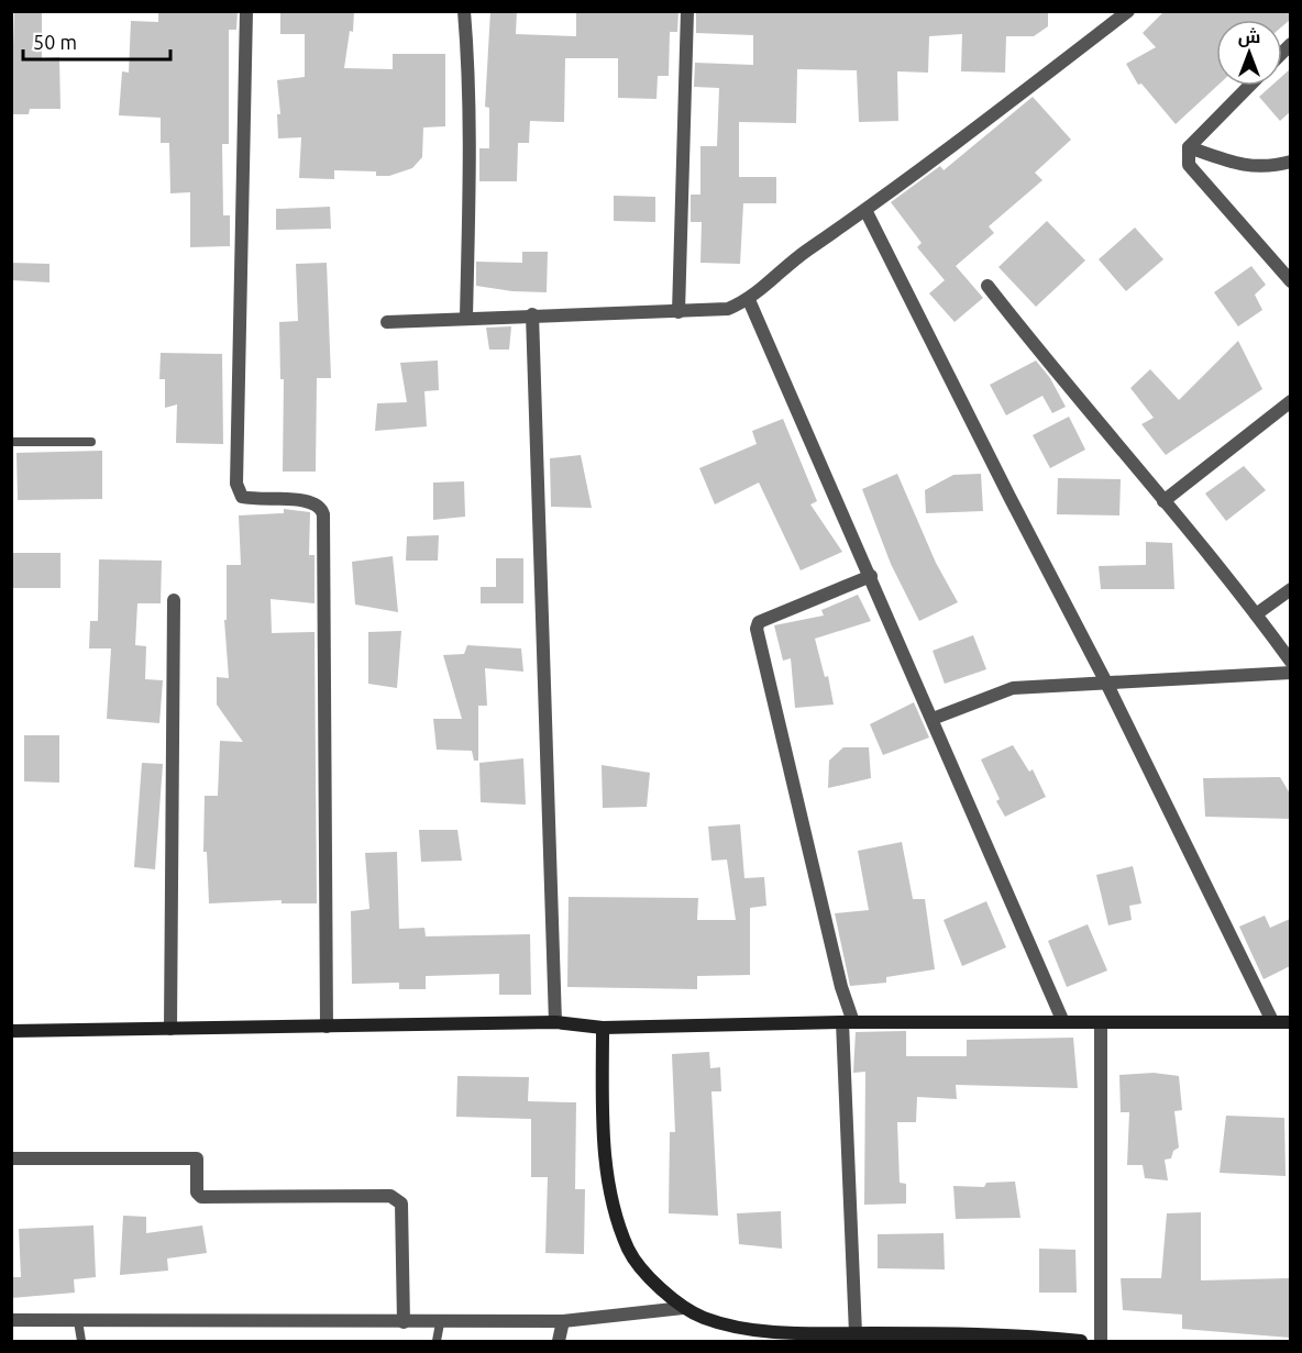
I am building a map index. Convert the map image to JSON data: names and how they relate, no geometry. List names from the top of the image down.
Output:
{
  "scale_bar": "50 m",
  "north": "top"
}
